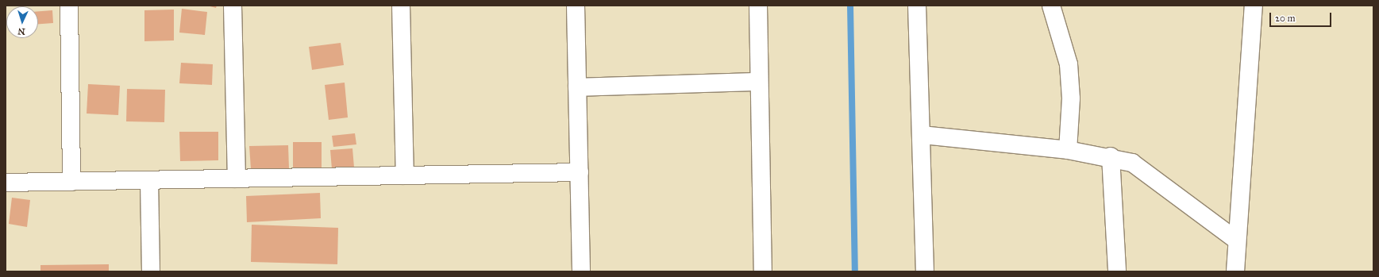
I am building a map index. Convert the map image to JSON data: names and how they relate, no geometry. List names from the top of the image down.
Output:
{
  "scale_bar": "20 m",
  "north": "bottom"
}
